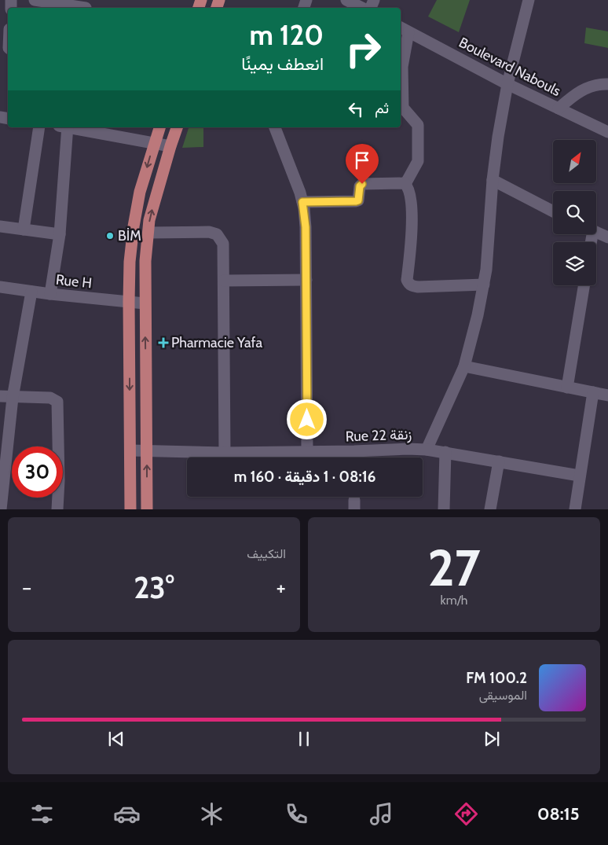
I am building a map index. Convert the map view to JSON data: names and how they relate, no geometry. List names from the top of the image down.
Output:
{
  "streets": {
    "street": ["Boulevard Nabouls", "Rue H", "Rue 22 زنقة"]
  },
  "places": {
    "other": ["BİM"],
    "health": ["Pharmacie Yafa"]
  },
  "north": "top right",
  "page": {
    "turn": ["120 m", "انعطف يمينًا"],
    "then": "ثم",
    "limit": "30",
    "trip": "08:16 · 1 دقيقة · 160 m",
    "tile": [
      ["27", "km/h"],
      "التكييف"
    ],
    "heat": ["−", "23°", "+"],
    "song": ["100.2 FM", "الموسيقى"],
    "tabs": "08:15"
  }
}
